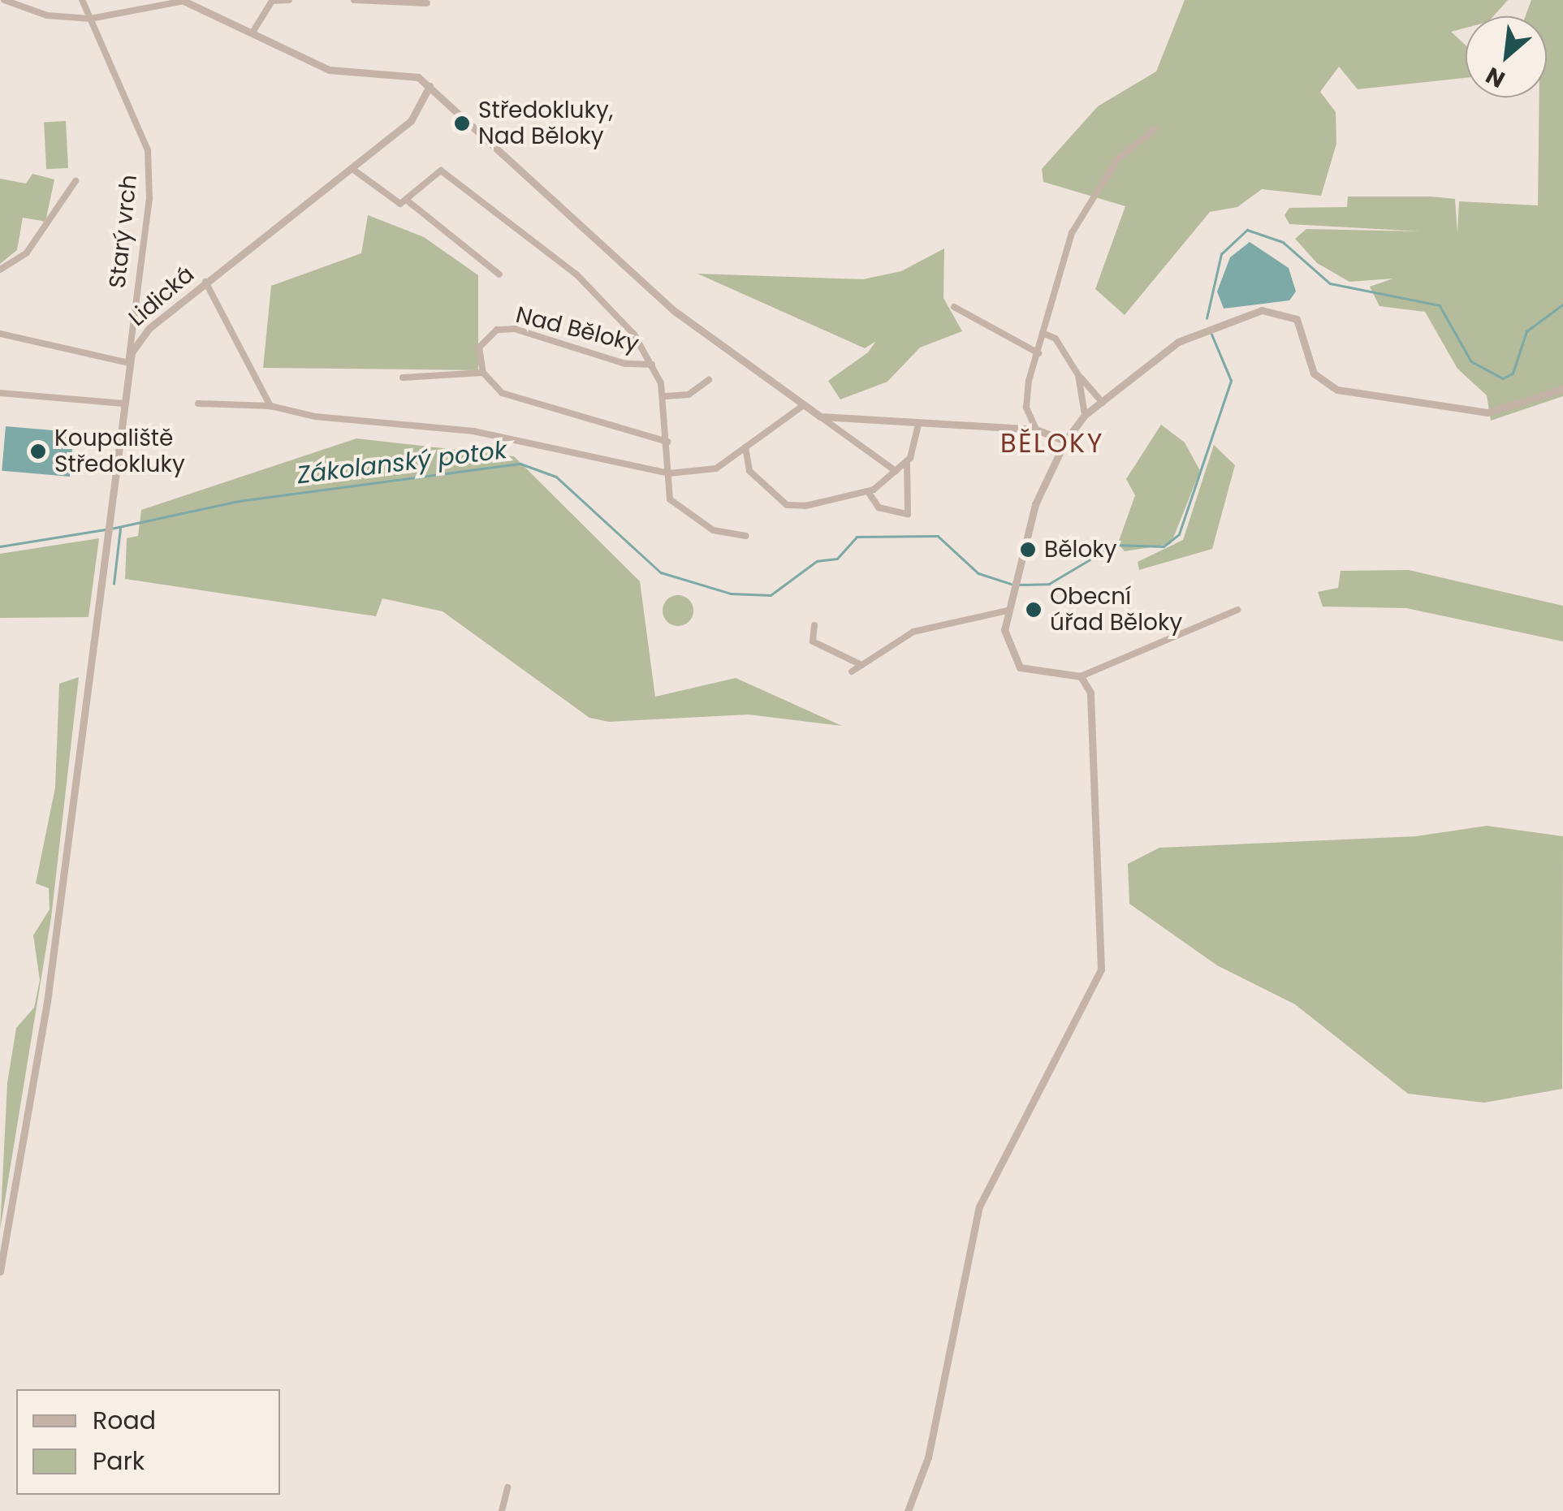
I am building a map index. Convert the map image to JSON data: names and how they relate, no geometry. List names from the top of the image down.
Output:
{
  "streets": {
    "street": ["Starý vrch", "Lidická", "Nad Běloky"]
  },
  "crossings": [
    ["Starý vrch", "Lidická"]
  ],
  "districts": ["BĚLOKY"],
  "water": ["Zákolanský potok"],
  "places": [
    "Středokluky, Nad Běloky",
    "Koupaliště Středokluky",
    "Běloky",
    "Obecní úřad Běloky"
  ],
  "legend": ["Road", "Park"],
  "north": "bottom left"
}
